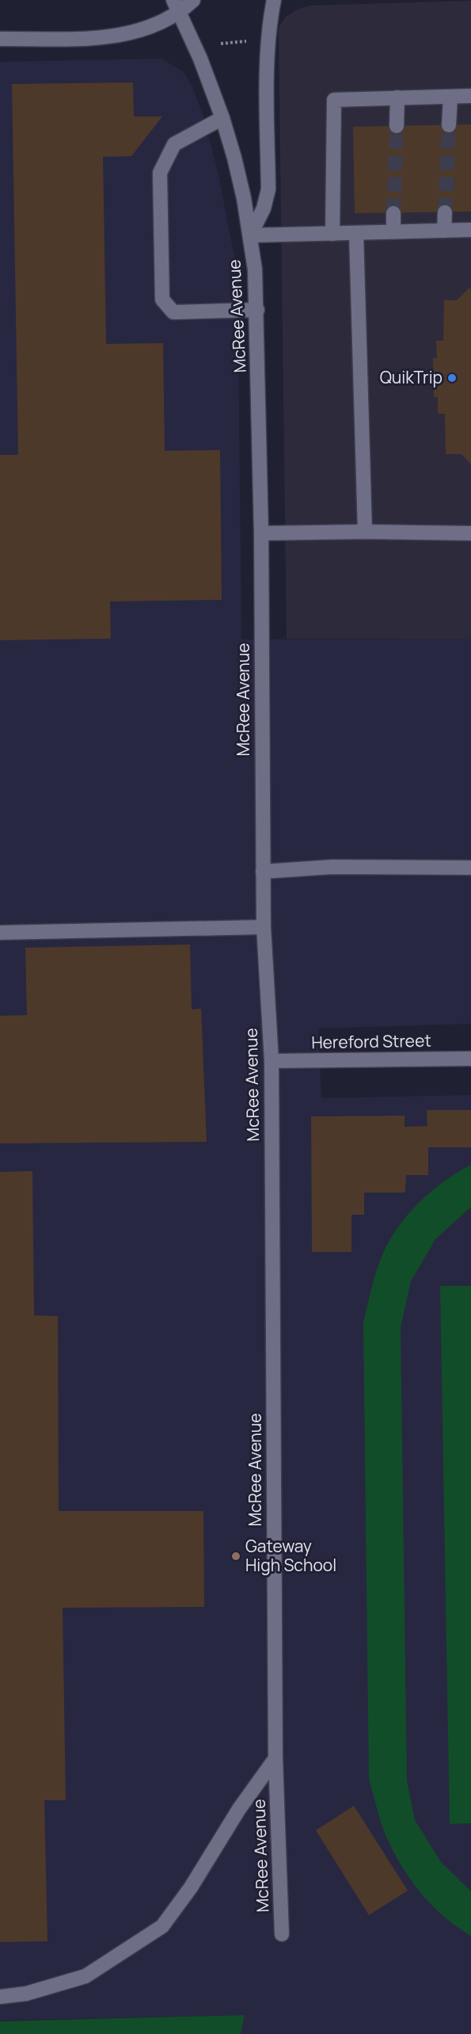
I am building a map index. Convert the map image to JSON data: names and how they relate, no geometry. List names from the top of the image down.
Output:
{
  "streets": {
    "street": ["McRee Avenue", "Hereford Street"]
  },
  "crossings": [
    ["McRee Avenue", "Hereford Street"]
  ],
  "places": ["QuikTrip", "Gateway High School"]
}
